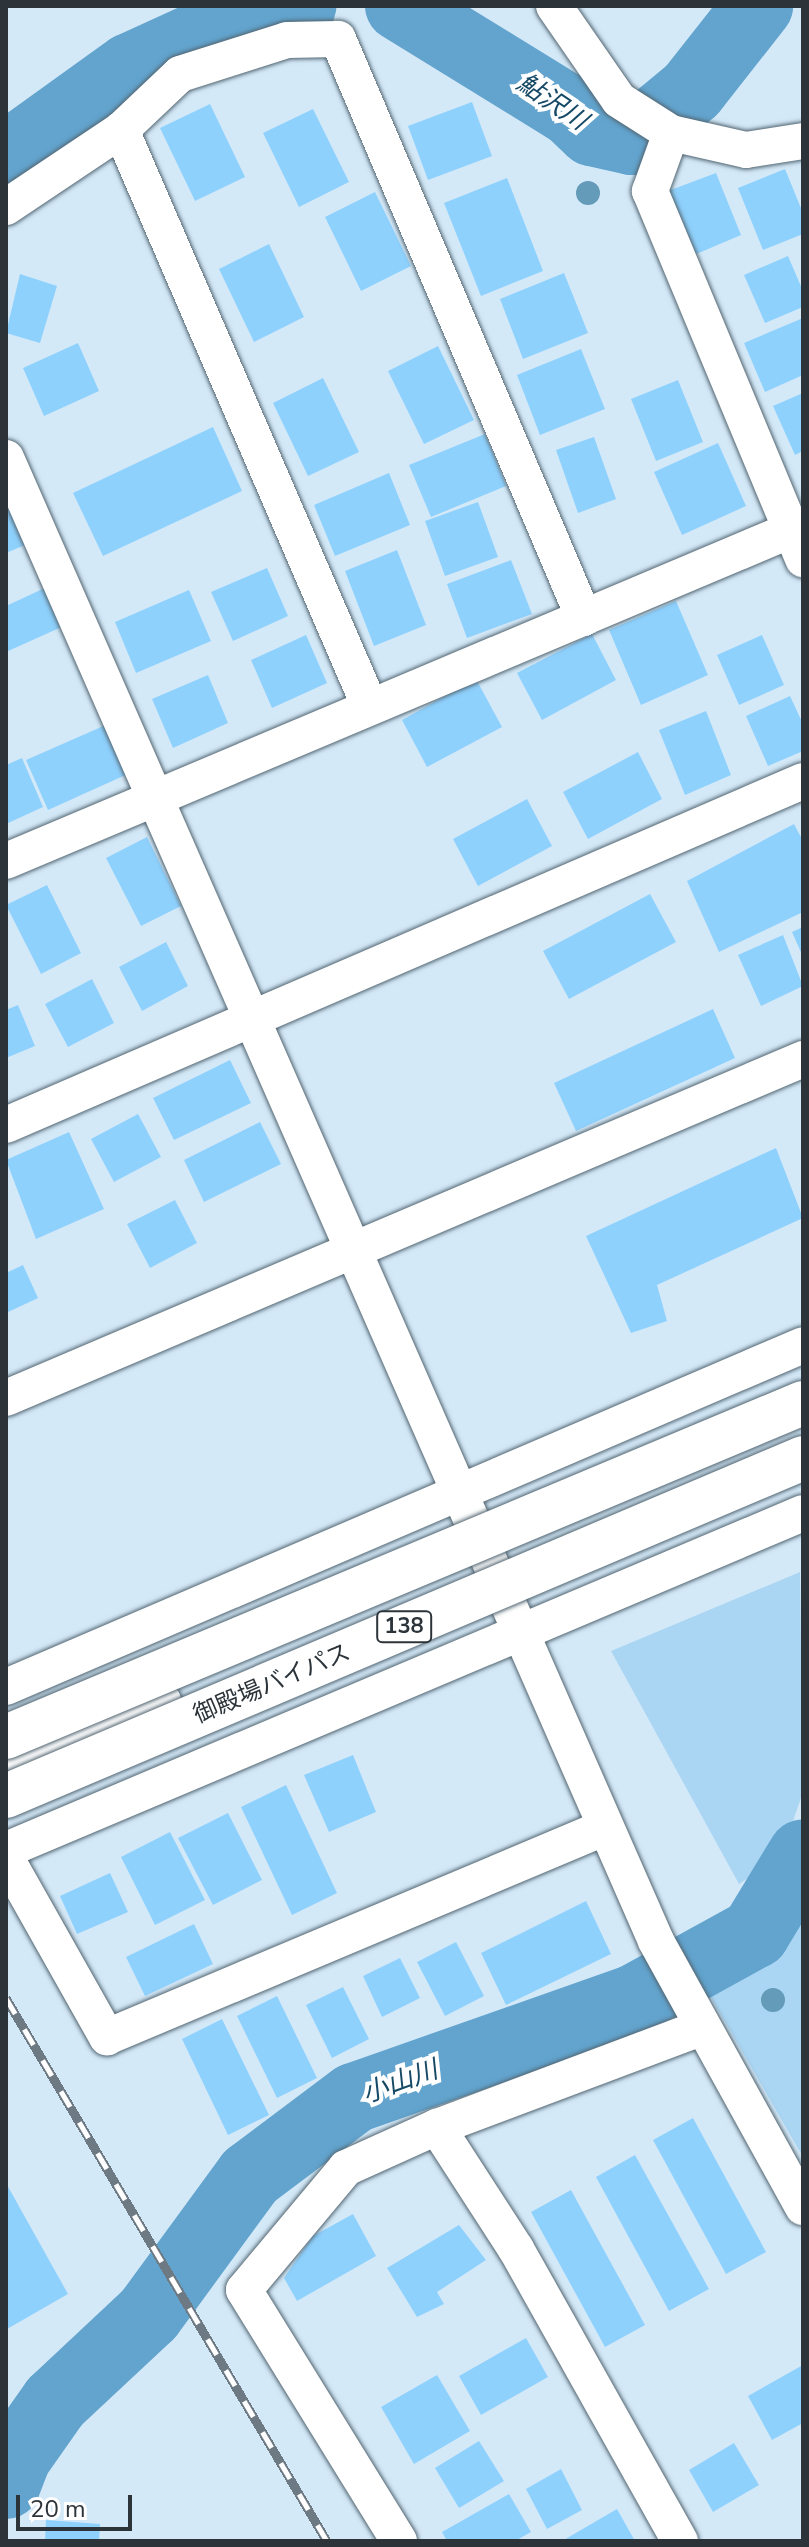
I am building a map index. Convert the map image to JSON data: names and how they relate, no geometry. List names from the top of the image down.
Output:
{
  "streets": {
    "highway": ["138", "御殿場バイパス"]
  },
  "crossings": [
    ["138", "御殿場バイパス"]
  ],
  "water": ["鮎沢川", "小山川"],
  "scale_bar": "20 m"
}
